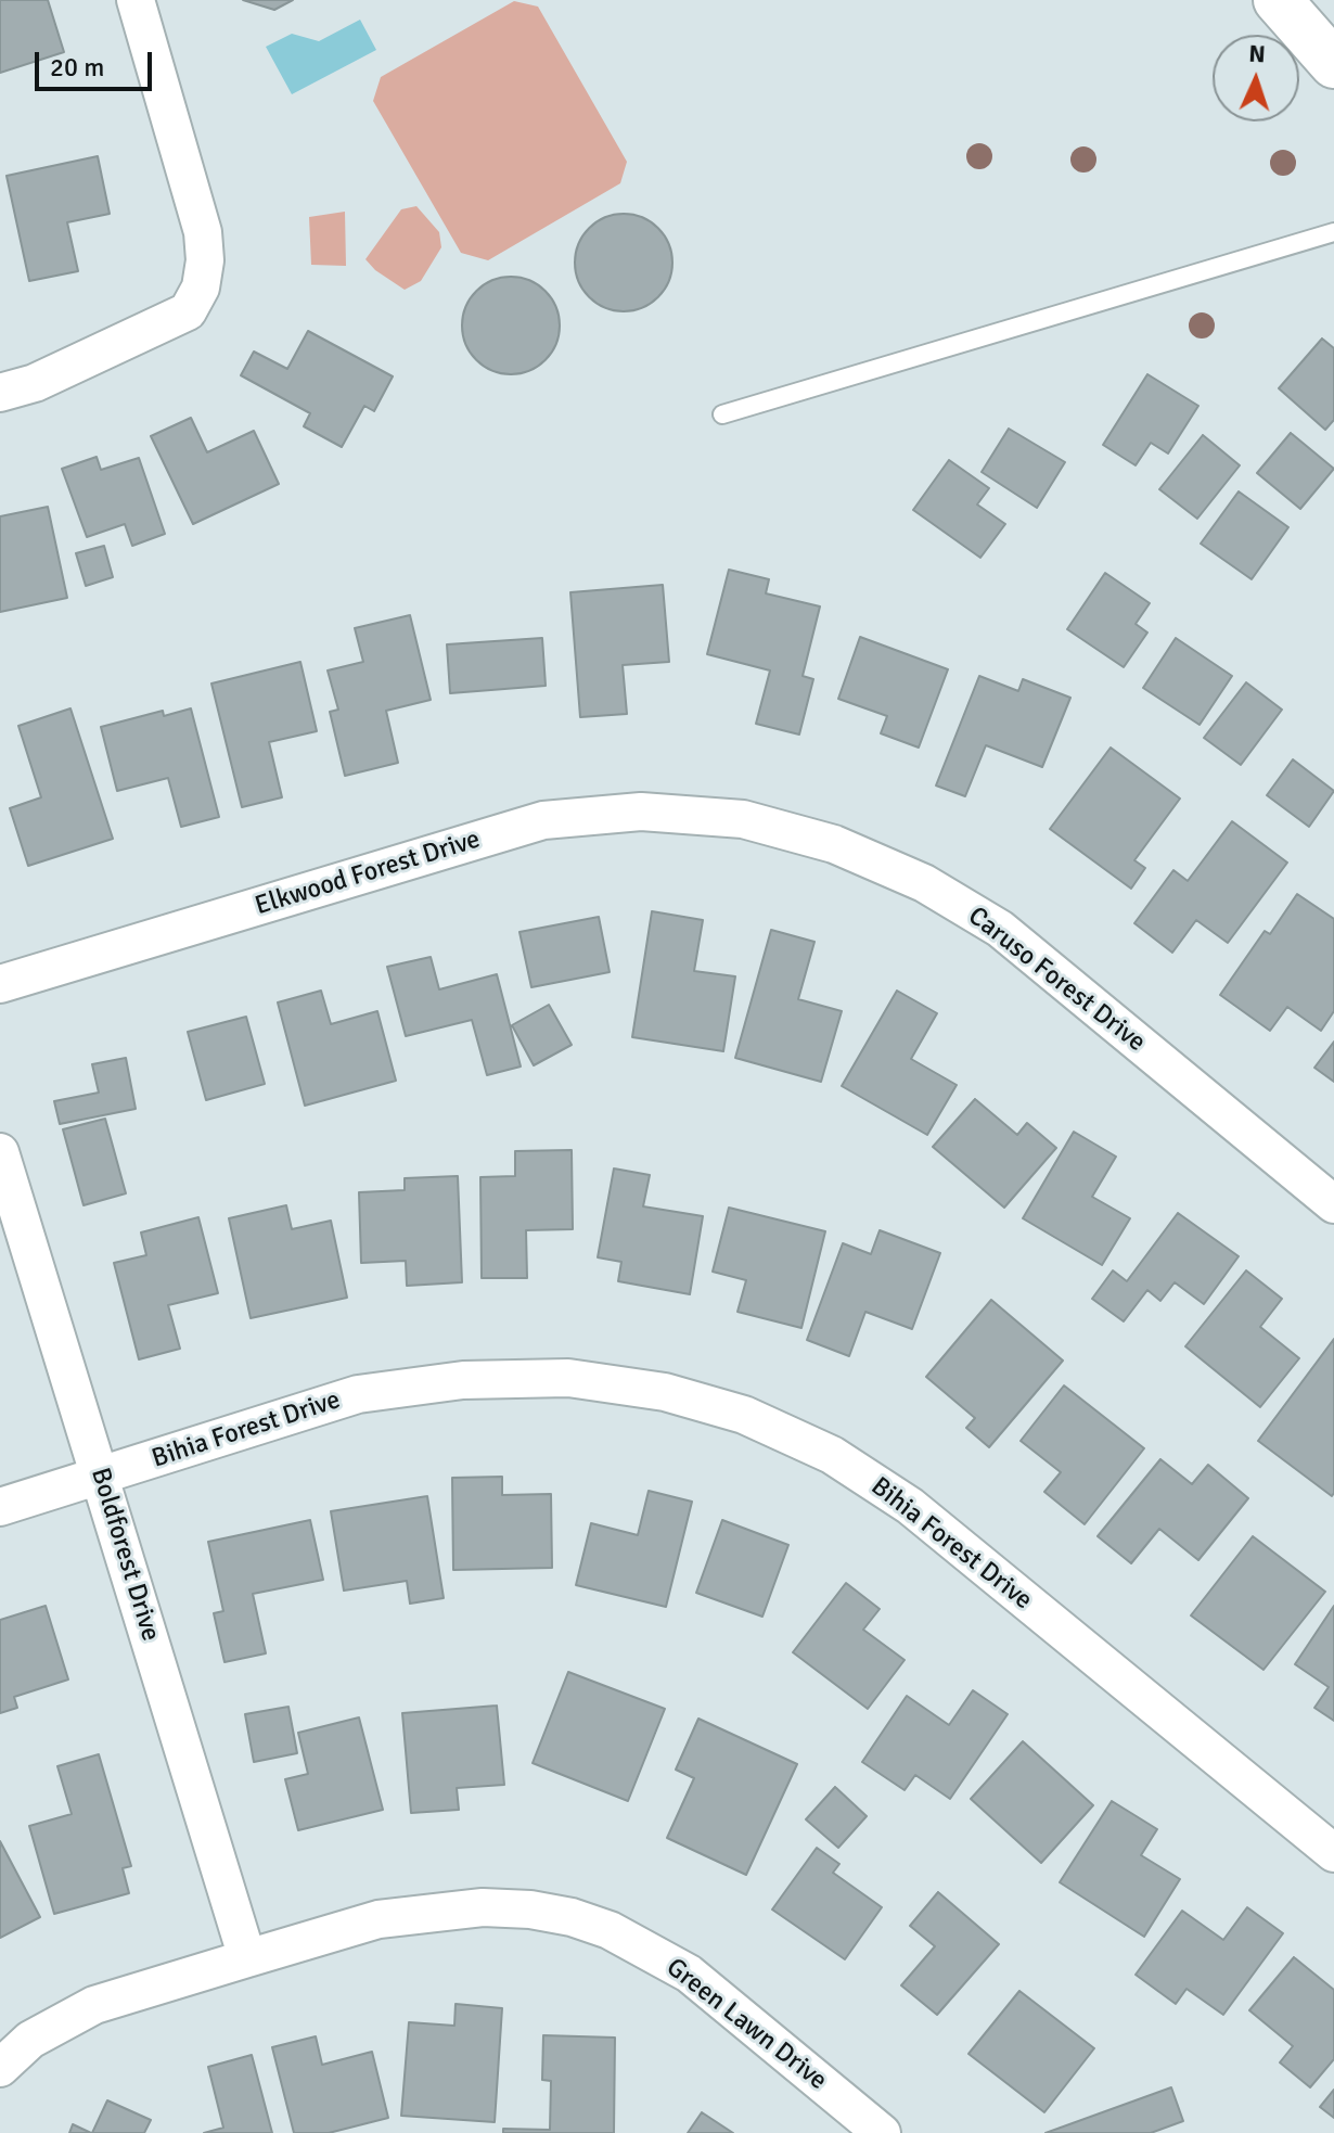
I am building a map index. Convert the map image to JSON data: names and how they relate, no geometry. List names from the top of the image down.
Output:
{
  "streets": {
    "street": [
      "Elkwood Forest Drive",
      "Caruso Forest Drive",
      "Bihia Forest Drive",
      "Boldforest Drive",
      "Green Lawn Drive"
    ]
  },
  "crossings": [
    ["Elkwood Forest Drive", "Caruso Forest Drive"],
    ["Bihia Forest Drive", "Boldforest Drive"],
    ["Boldforest Drive", "Green Lawn Drive"]
  ],
  "scale_bar": "20 m",
  "north": "top"
}
